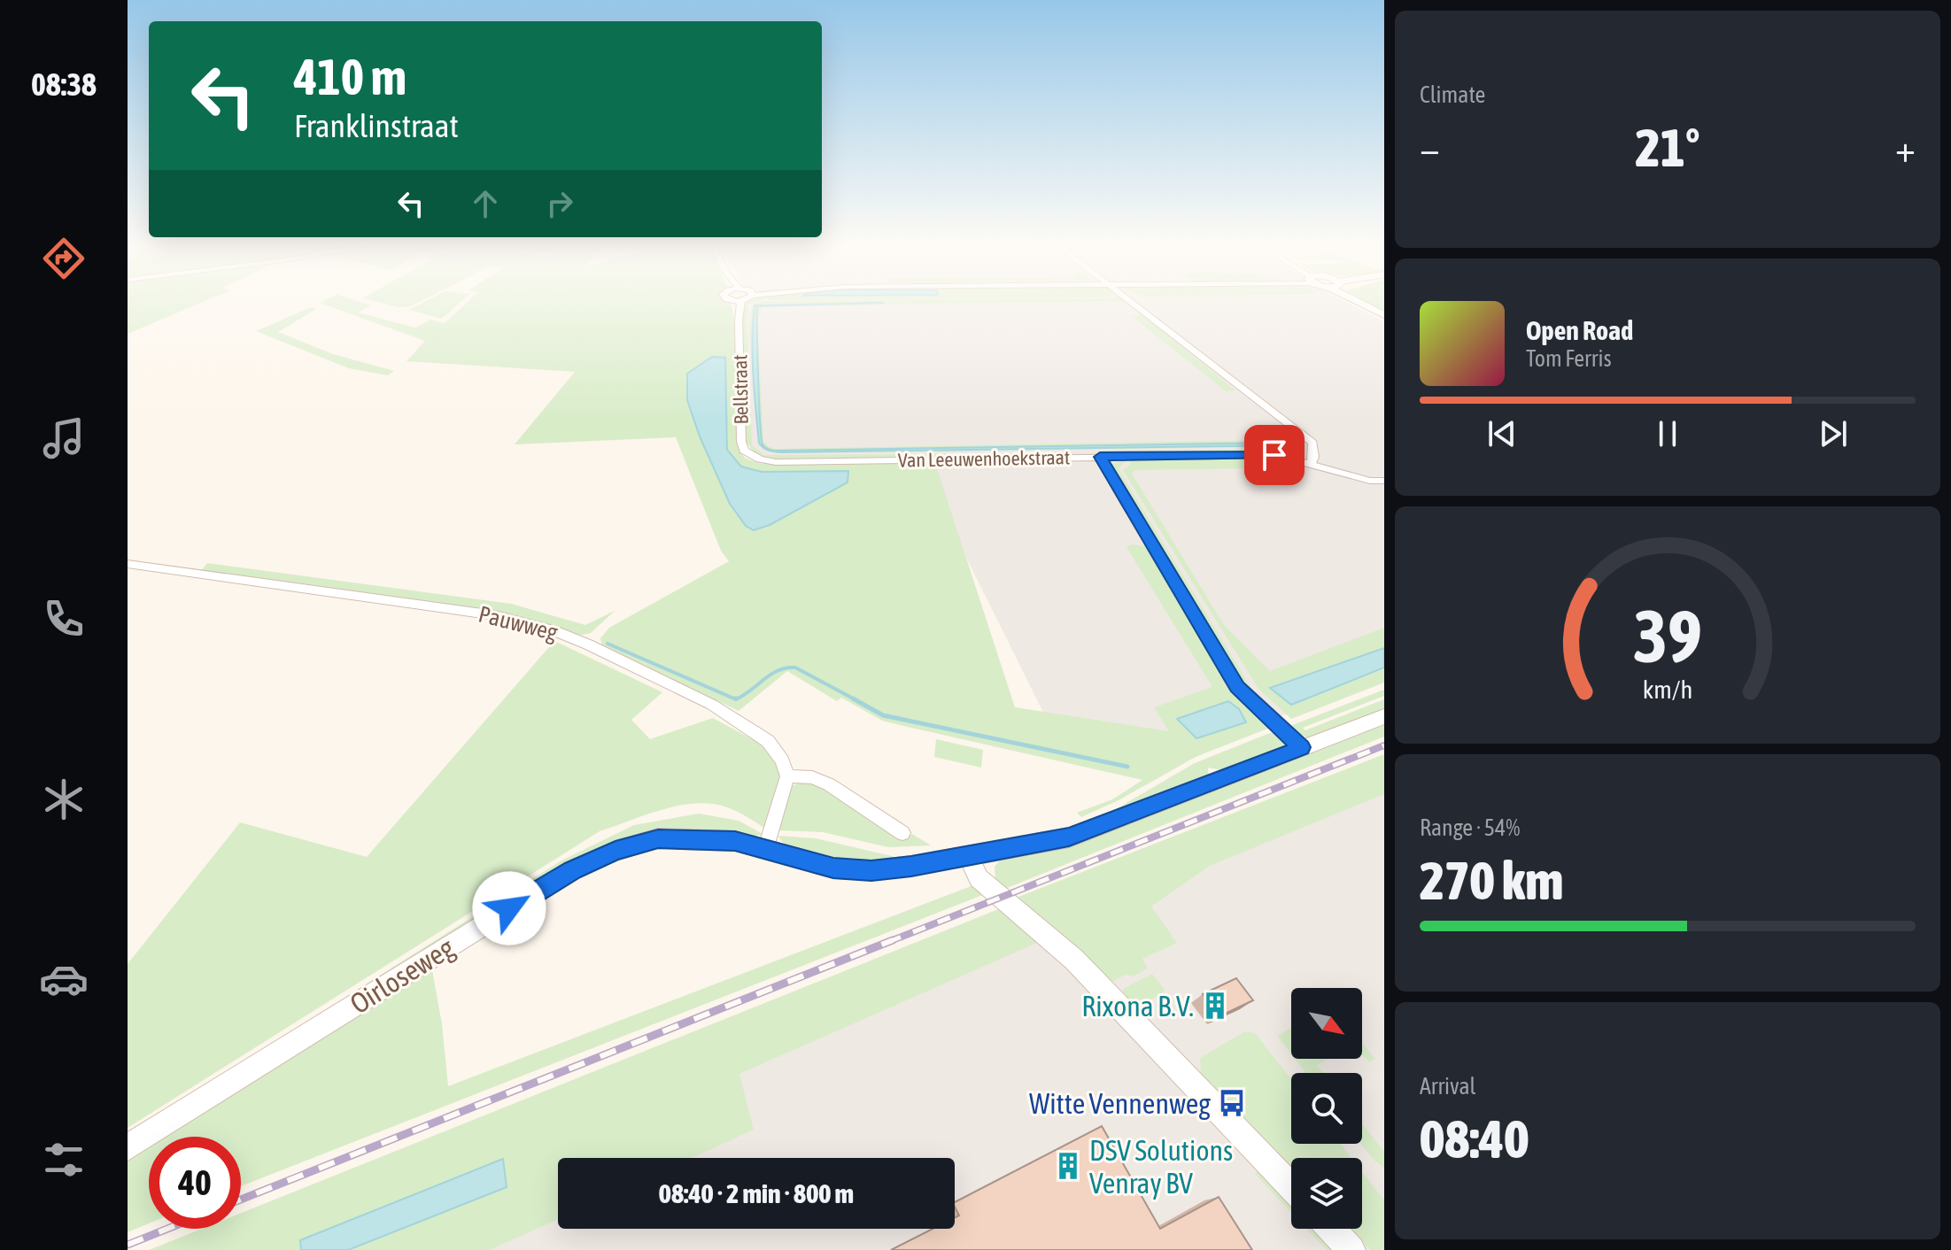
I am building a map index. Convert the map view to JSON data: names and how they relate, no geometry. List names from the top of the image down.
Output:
{
  "streets": {
    "street": [
      "Bellstraat",
      "Van Leeuwenhoekstraat",
      "Pauwweg",
      "Oirloseweg"
    ]
  },
  "crossings": [
    ["Bellstraat", "Van Leeuwenhoekstraat"]
  ],
  "places": {
    "building": ["Rixona B.V.", "DSV Solutions Venray BV"],
    "bus stop": ["Witte Vennenweg"]
  },
  "north": "bottom right",
  "page": {
    "tabs": "08:38",
    "tile": [
      "Climate",
      ["Range · 54%", "270 km"],
      ["Arrival", "08:40"]
    ],
    "turn": ["410 m", "Franklinstraat"],
    "heat": ["−", "21°", "+"],
    "song": ["Open Road", "Tom Ferris"],
    "limit": "40",
    "trip": "08:40 · 2 min · 800 m",
    "gauge": ["39", "km/h"]
  }
}
